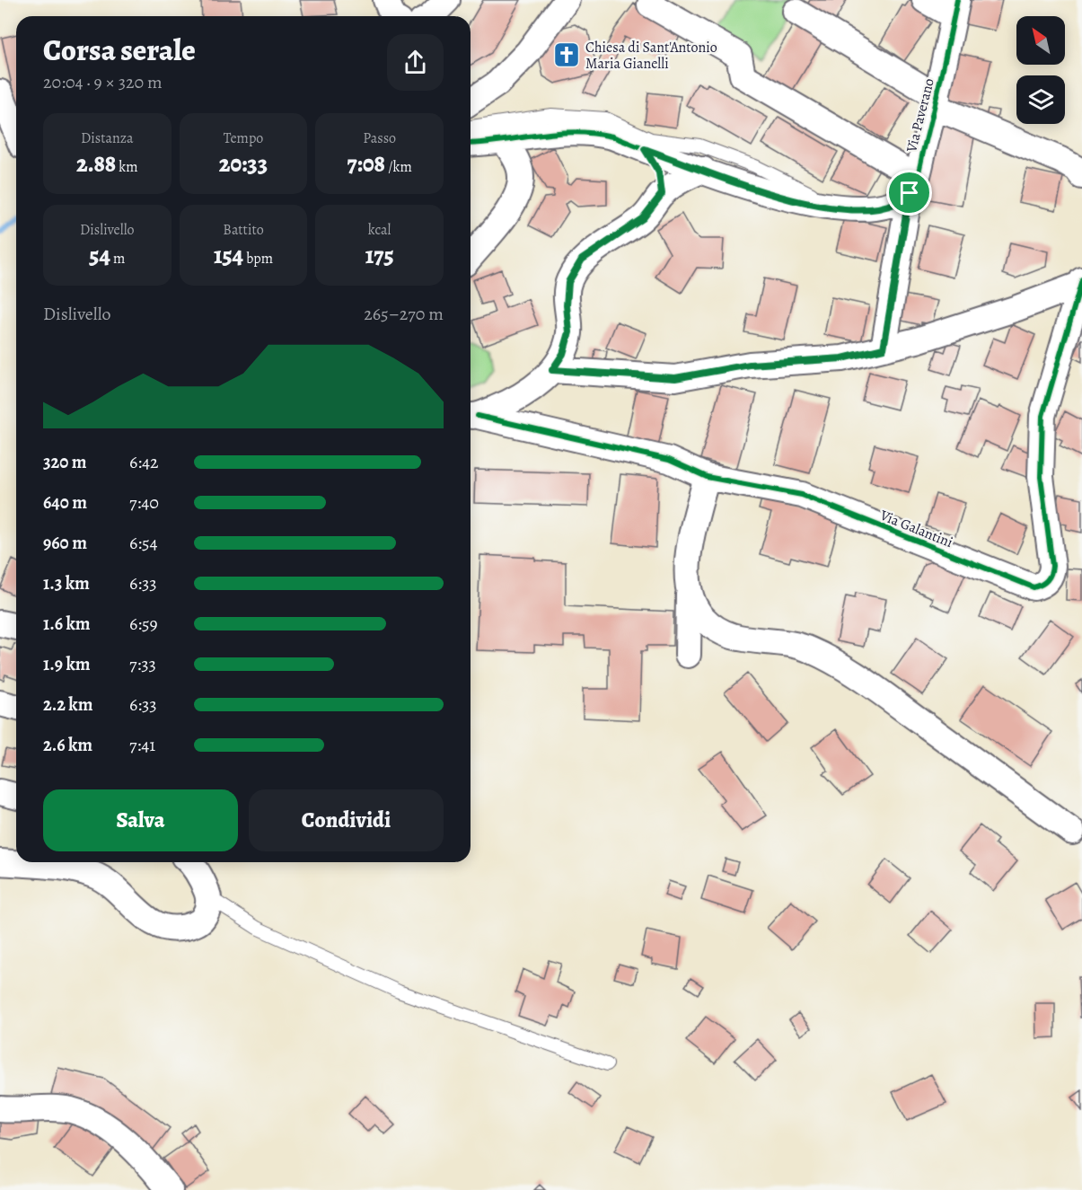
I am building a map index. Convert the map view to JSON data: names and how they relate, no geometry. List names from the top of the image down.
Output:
{
  "streets": {
    "street": ["Via Paverano", "Via Galantini"]
  },
  "places": {
    "church": ["Chiesa di Sant'Antonio Maria Gianelli"]
  },
  "north": "top left",
  "page": {
    "heading": ["Corsa serale", "20:04 · 9 × 320 m"],
    "stats": [
      ["Distanza", "2.88 km"],
      ["Tempo", "20:33"],
      ["Passo", "7:08 /km"],
      ["Dislivello", "54 m"],
      ["Battito", "154 bpm"],
      ["kcal", "175"]
    ],
    "chart": ["Dislivello", "265–270 m"],
    "list": [
      {
        "name": "320 m",
        "note": "6:42"
      },
      {
        "name": "640 m",
        "note": "7:40"
      },
      {
        "name": "960 m",
        "note": "6:54"
      },
      {
        "name": "1.3 km",
        "note": "6:33"
      },
      {
        "name": "1.6 km",
        "note": "6:59"
      },
      {
        "name": "1.9 km",
        "note": "7:33"
      },
      {
        "name": "2.2 km",
        "note": "6:33"
      },
      {
        "name": "2.6 km",
        "note": "7:41"
      }
    ],
    "buttons": ["Salva", "Condividi"]
  }
}
